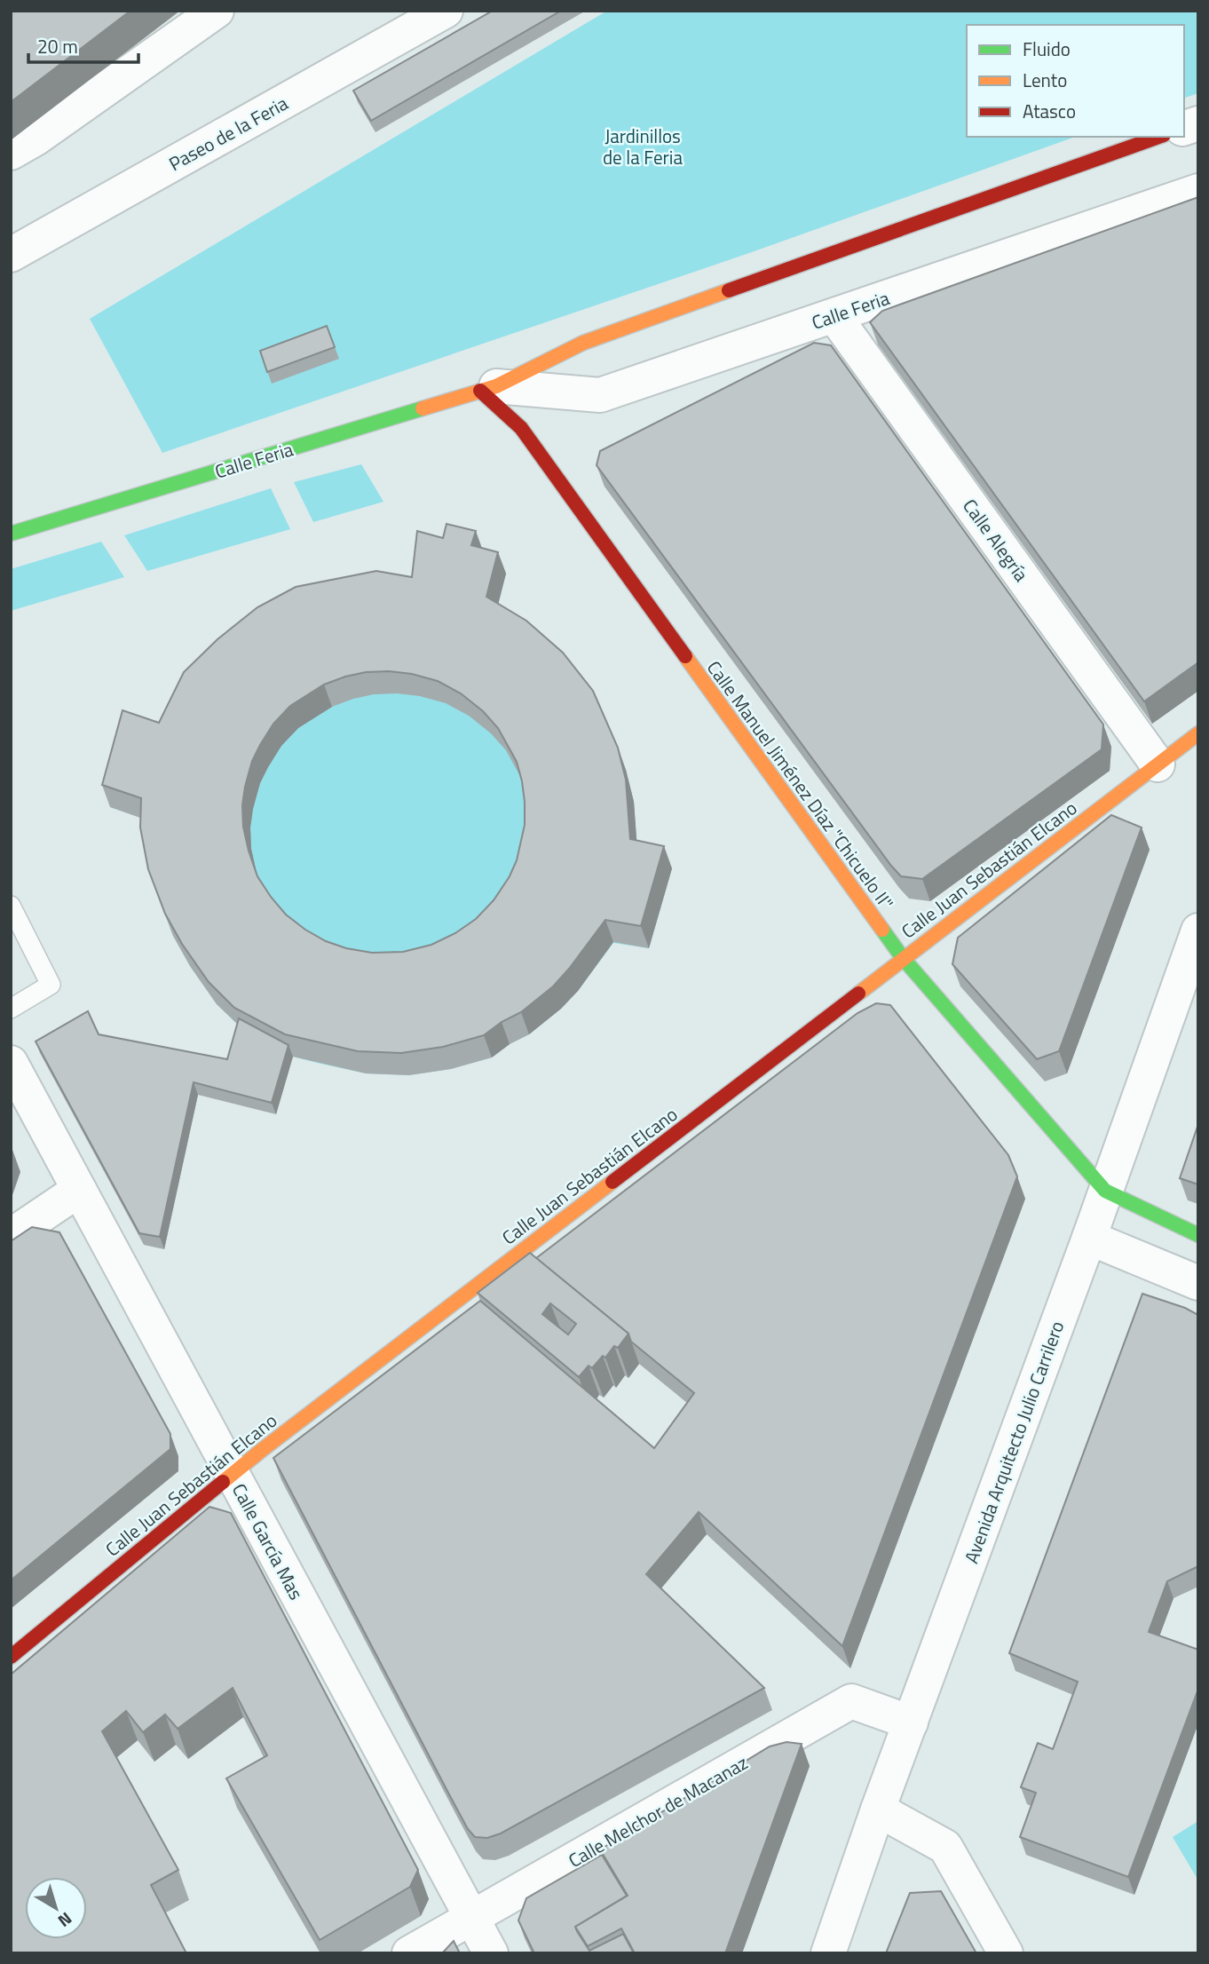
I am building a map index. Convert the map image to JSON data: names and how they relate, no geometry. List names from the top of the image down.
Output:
{
  "streets": {
    "street": [
      "Paseo de la Feria",
      "Calle Feria",
      "Calle Alegría",
      "Calle Manuel Jiménez Díaz \"Chicuelo II\"",
      "Calle Juan Sebastián Elcano",
      "Avenida Arquitecto Julio Carrilero",
      "Calle García Mas",
      "Calle Melchor de Macanaz"
    ]
  },
  "crossings": [
    ["Calle Feria", "Calle Alegría"],
    ["Calle Feria", "Calle Manuel Jiménez Díaz \"Chicuelo II\""],
    ["Calle Alegría", "Calle Juan Sebastián Elcano"],
    ["Calle Manuel Jiménez Díaz \"Chicuelo II\"", "Calle Juan Sebastián Elcano"],
    ["Calle Manuel Jiménez Díaz \"Chicuelo II\"", "Avenida Arquitecto Julio Carrilero"],
    ["Calle Juan Sebastián Elcano", "Calle García Mas"],
    ["Avenida Arquitecto Julio Carrilero", "Calle Melchor de Macanaz"],
    ["Calle García Mas", "Calle Melchor de Macanaz"]
  ],
  "parks": ["Jardinillos de la Feria"],
  "legend": ["Fluido", "Lento", "Atasco"],
  "scale_bar": "20 m",
  "north": "bottom right"
}
